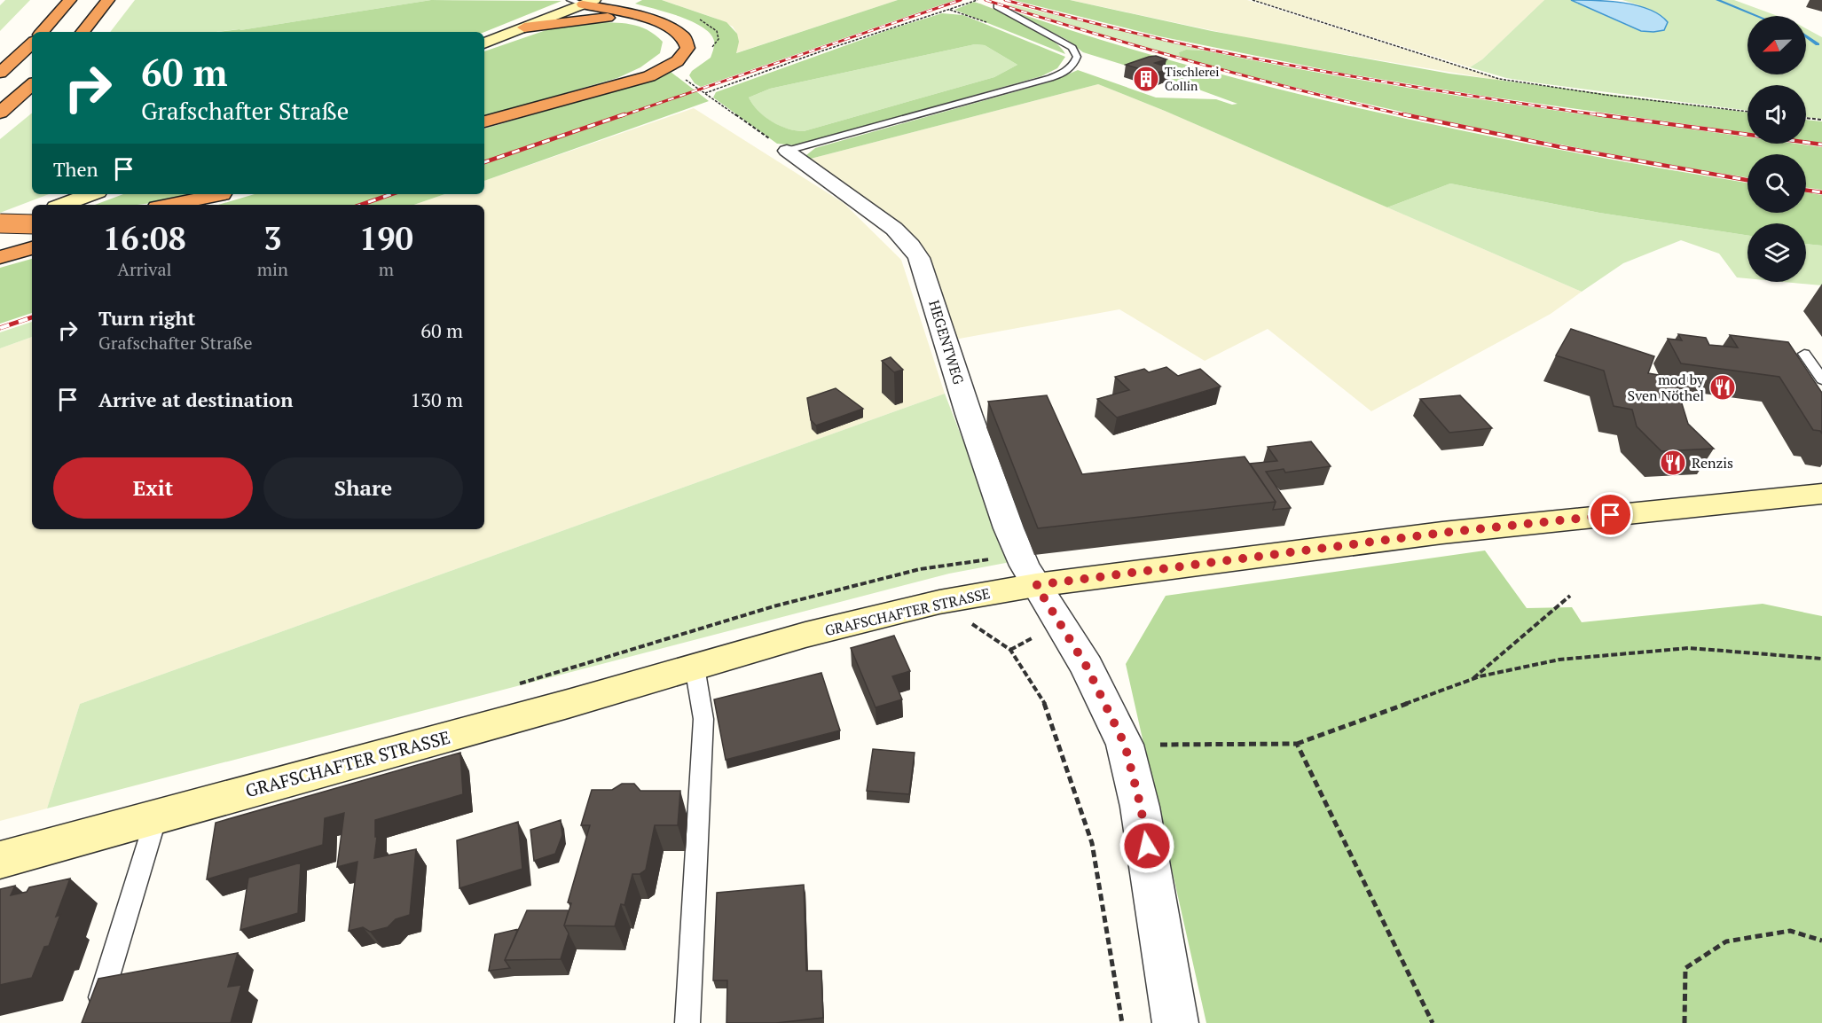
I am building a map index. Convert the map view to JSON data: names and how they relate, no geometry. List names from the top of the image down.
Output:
{
  "streets": {
    "main road": ["GRAFSCHAFTER STRASSE"],
    "street": ["HEGENTWEG"]
  },
  "crossings": [
    ["HEGENTWEG", "GRAFSCHAFTER STRASSE"]
  ],
  "places": {
    "building": ["Tischlerei Collin"],
    "restaurant": ["mod by Sven Nöthel", "Renzis"]
  },
  "north": "bottom left",
  "page": {
    "turn": ["60 m", "Grafschafter Straße"],
    "then": "Then",
    "eta": [
      "16:08",
      "Arrival",
      "3",
      "min",
      "190",
      "m"
    ],
    "list": [
      {
        "name": "Turn right",
        "note": "Grafschafter Straße",
        "value": "60 m"
      },
      {
        "name": "Arrive at destination",
        "value": "130 m"
      }
    ],
    "buttons": ["Exit", "Share"]
  }
}
